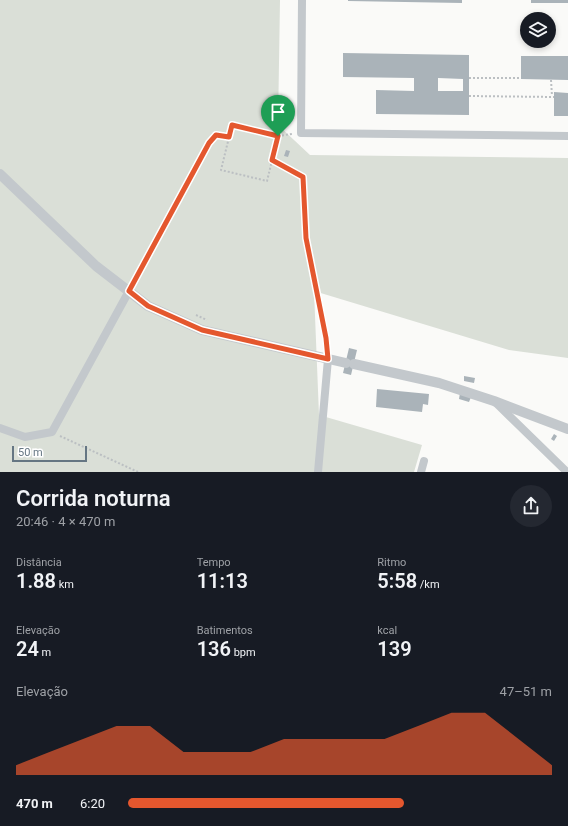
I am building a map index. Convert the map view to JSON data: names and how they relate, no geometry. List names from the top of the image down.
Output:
{
  "scale_bar": "50 m",
  "page": {
    "scale": "50 m",
    "heading": ["Corrida noturna", "20:46 · 4 × 470 m"],
    "stats": [
      ["Distância", "1.88 km"],
      ["Tempo", "11:13"],
      ["Ritmo", "5:58 /km"],
      ["Elevação", "24 m"],
      ["Batimentos", "136 bpm"],
      ["kcal", "139"]
    ],
    "chart": ["Elevação", "47–51 m"],
    "list": [
      {
        "name": "470 m",
        "note": "6:20"
      }
    ]
  }
}
